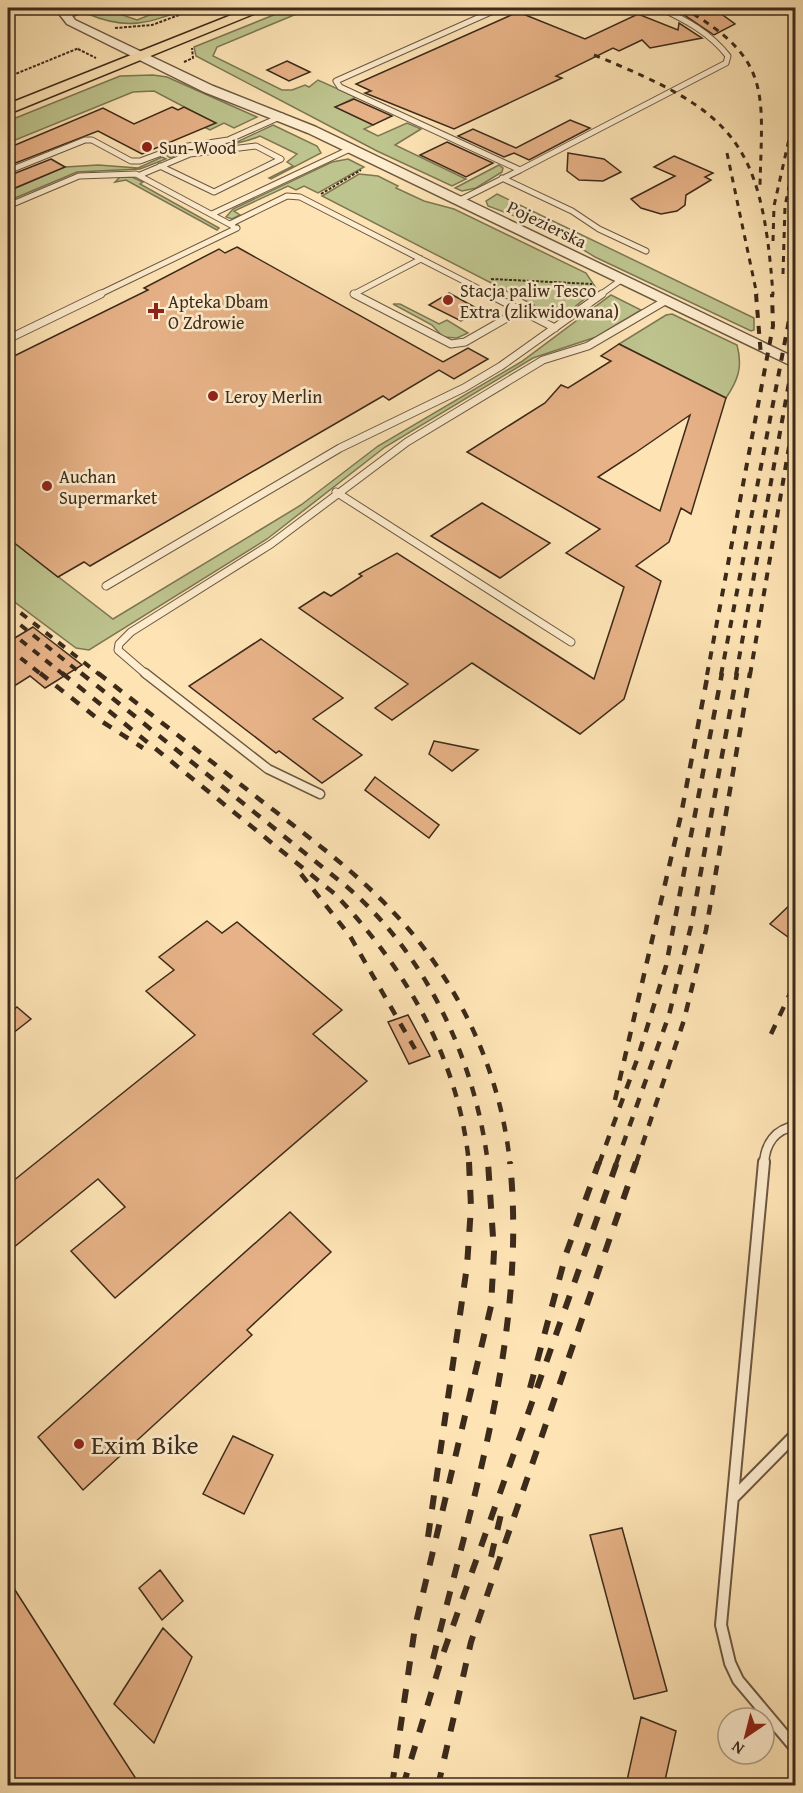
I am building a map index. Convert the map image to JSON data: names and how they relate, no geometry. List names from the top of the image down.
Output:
{
  "streets": {
    "street": ["Pojezierska"]
  },
  "places": {
    "other": [
      "Sun-Wood",
      "Stacja paliw Tesco Extra (zlikwidowana)",
      "Leroy Merlin",
      "Auchan Supermarket",
      "Exim Bike"
    ],
    "health": ["Apteka Dbam O Zdrowie"]
  },
  "north": "bottom left"
}
